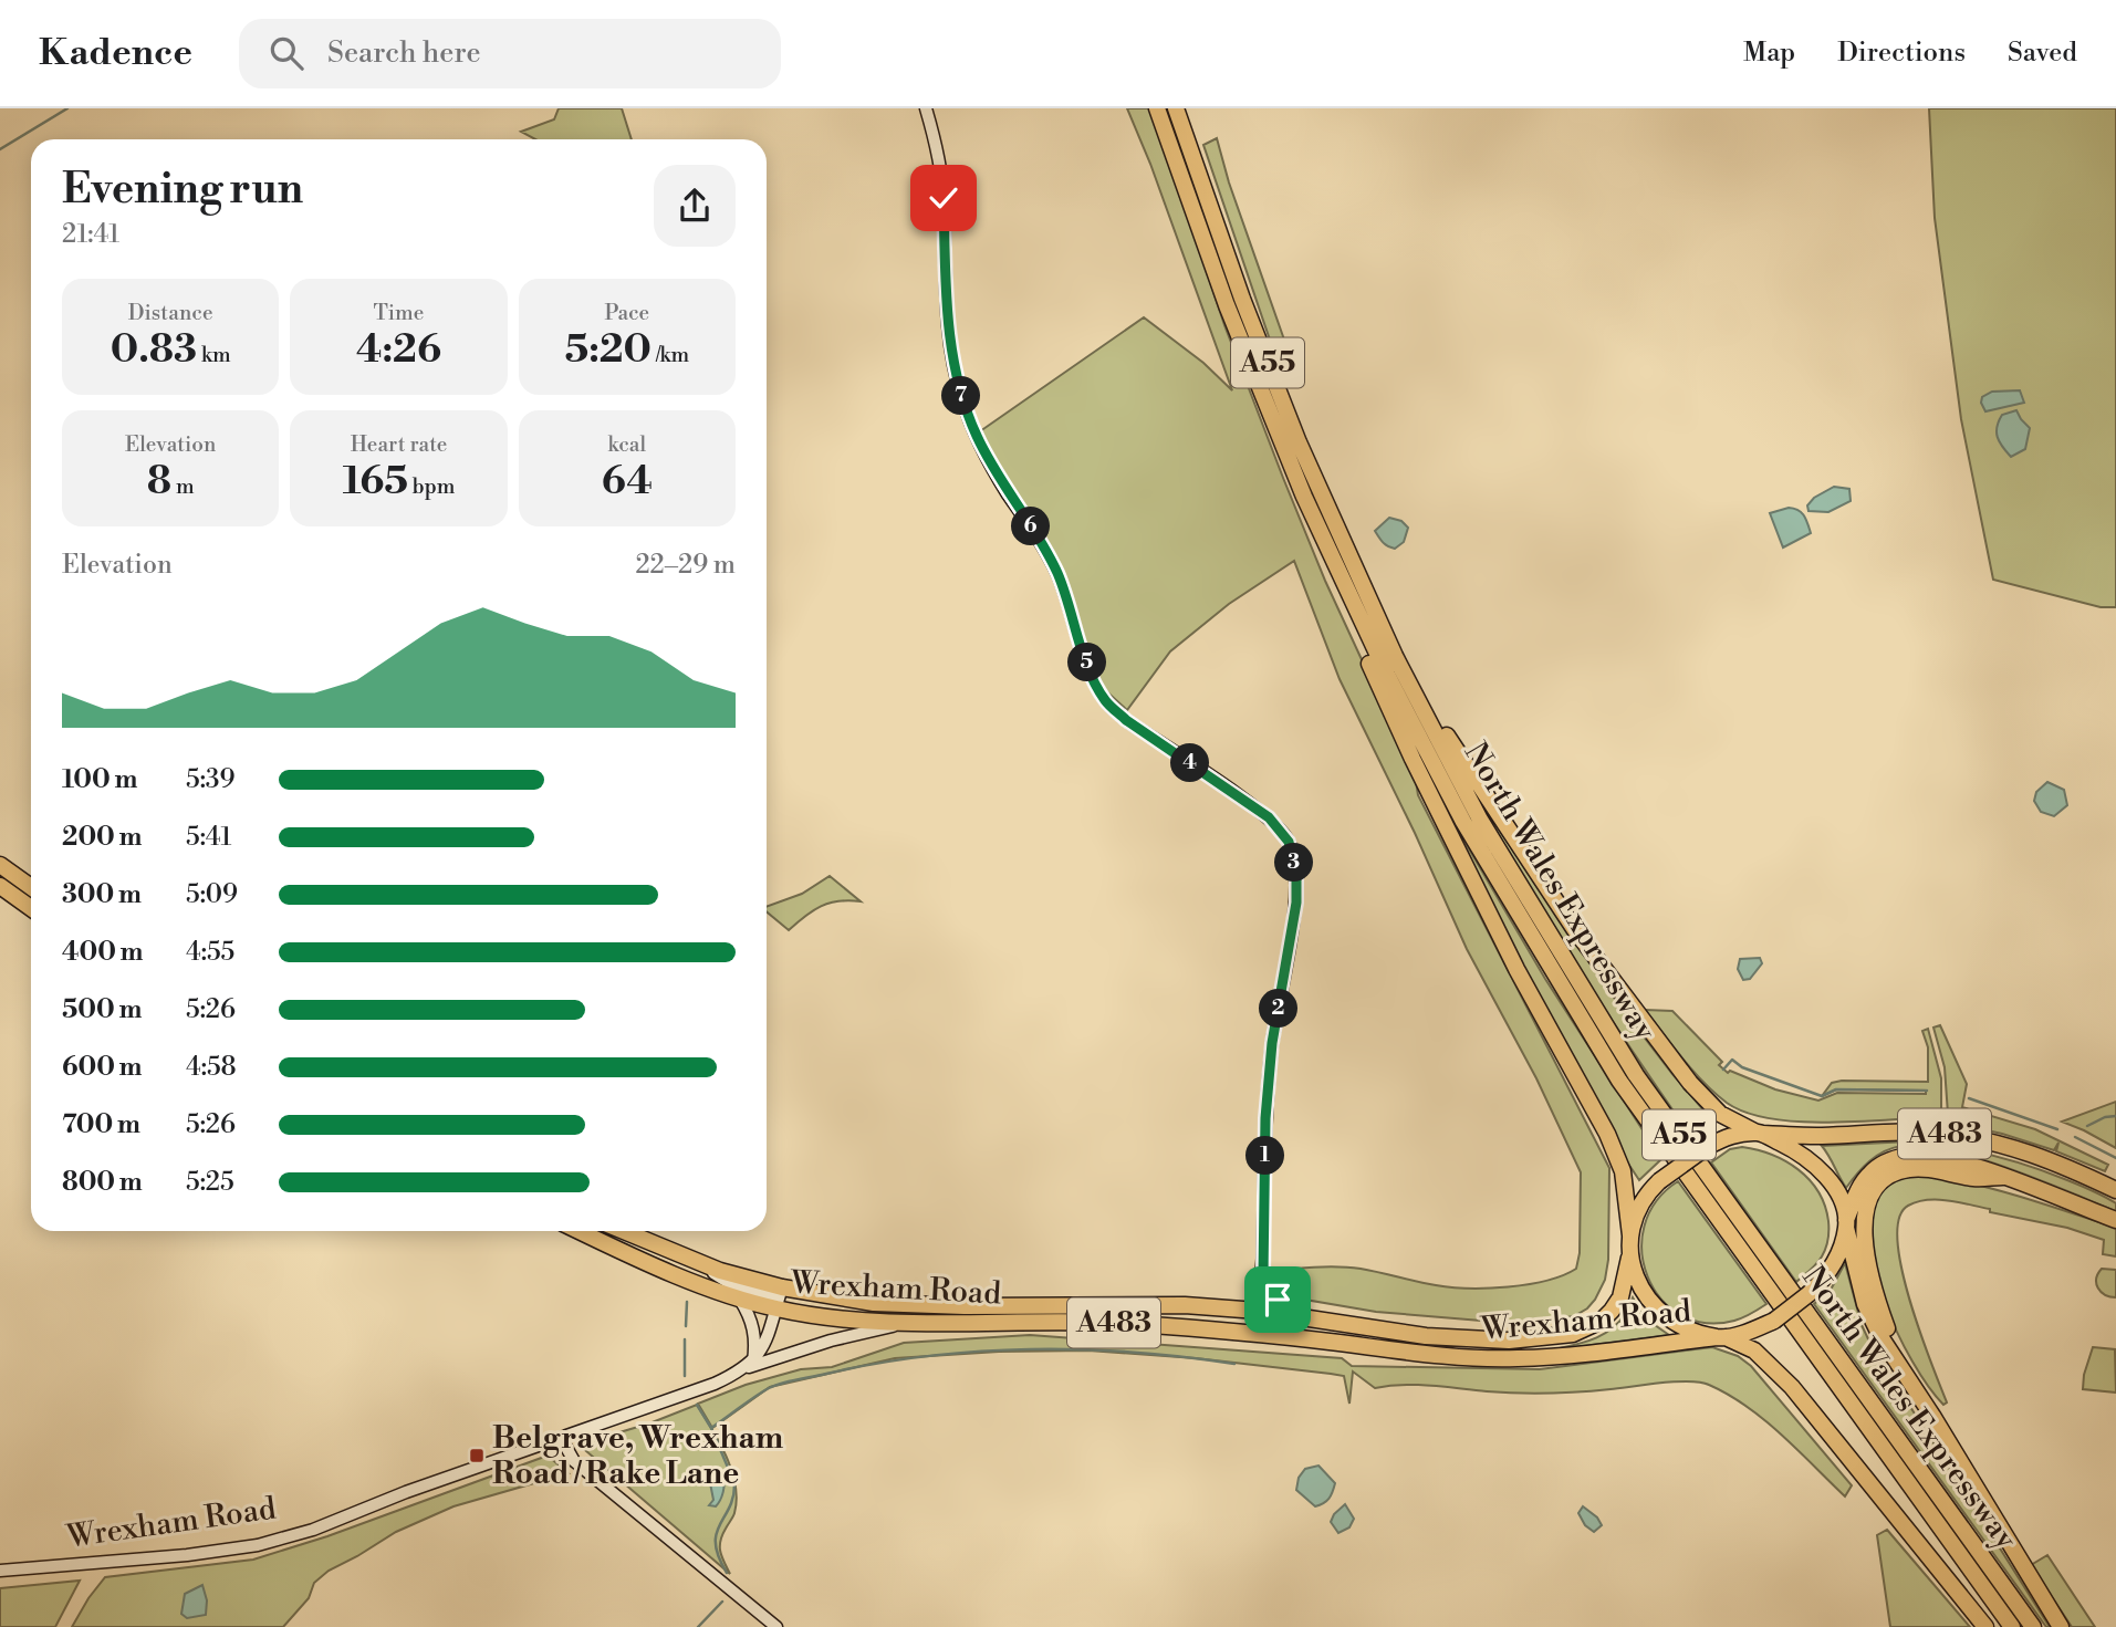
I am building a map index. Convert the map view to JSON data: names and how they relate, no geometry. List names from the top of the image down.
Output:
{
  "streets": {
    "highway": [
      "A55",
      "North Wales Expressway",
      "A483",
      "Wrexham Road"
    ]
  },
  "crossings": [
    ["A483", "Wrexham Road"]
  ],
  "places": {
    "transit": ["Belgrave, Wrexham Road / Rake Lane"]
  },
  "page": {
    "header": "Kadence",
    "search": "Search here",
    "nav": ["Map", "Directions", "Saved"],
    "heading": ["Evening run", "21:41"],
    "stats": [
      ["Distance", "0.83 km"],
      ["Time", "4:26"],
      ["Pace", "5:20 /km"],
      ["Elevation", "8 m"],
      ["Heart rate", "165 bpm"],
      ["kcal", "64"]
    ],
    "pins": [
      "7",
      "6",
      "5",
      "4",
      "3",
      "2",
      "1"
    ],
    "chart": ["Elevation", "22–29 m"],
    "list": [
      {
        "name": "100 m",
        "note": "5:39"
      },
      {
        "name": "200 m",
        "note": "5:41"
      },
      {
        "name": "300 m",
        "note": "5:09"
      },
      {
        "name": "400 m",
        "note": "4:55"
      },
      {
        "name": "500 m",
        "note": "5:26"
      },
      {
        "name": "600 m",
        "note": "4:58"
      },
      {
        "name": "700 m",
        "note": "5:26"
      },
      {
        "name": "800 m",
        "note": "5:25"
      }
    ]
  }
}
